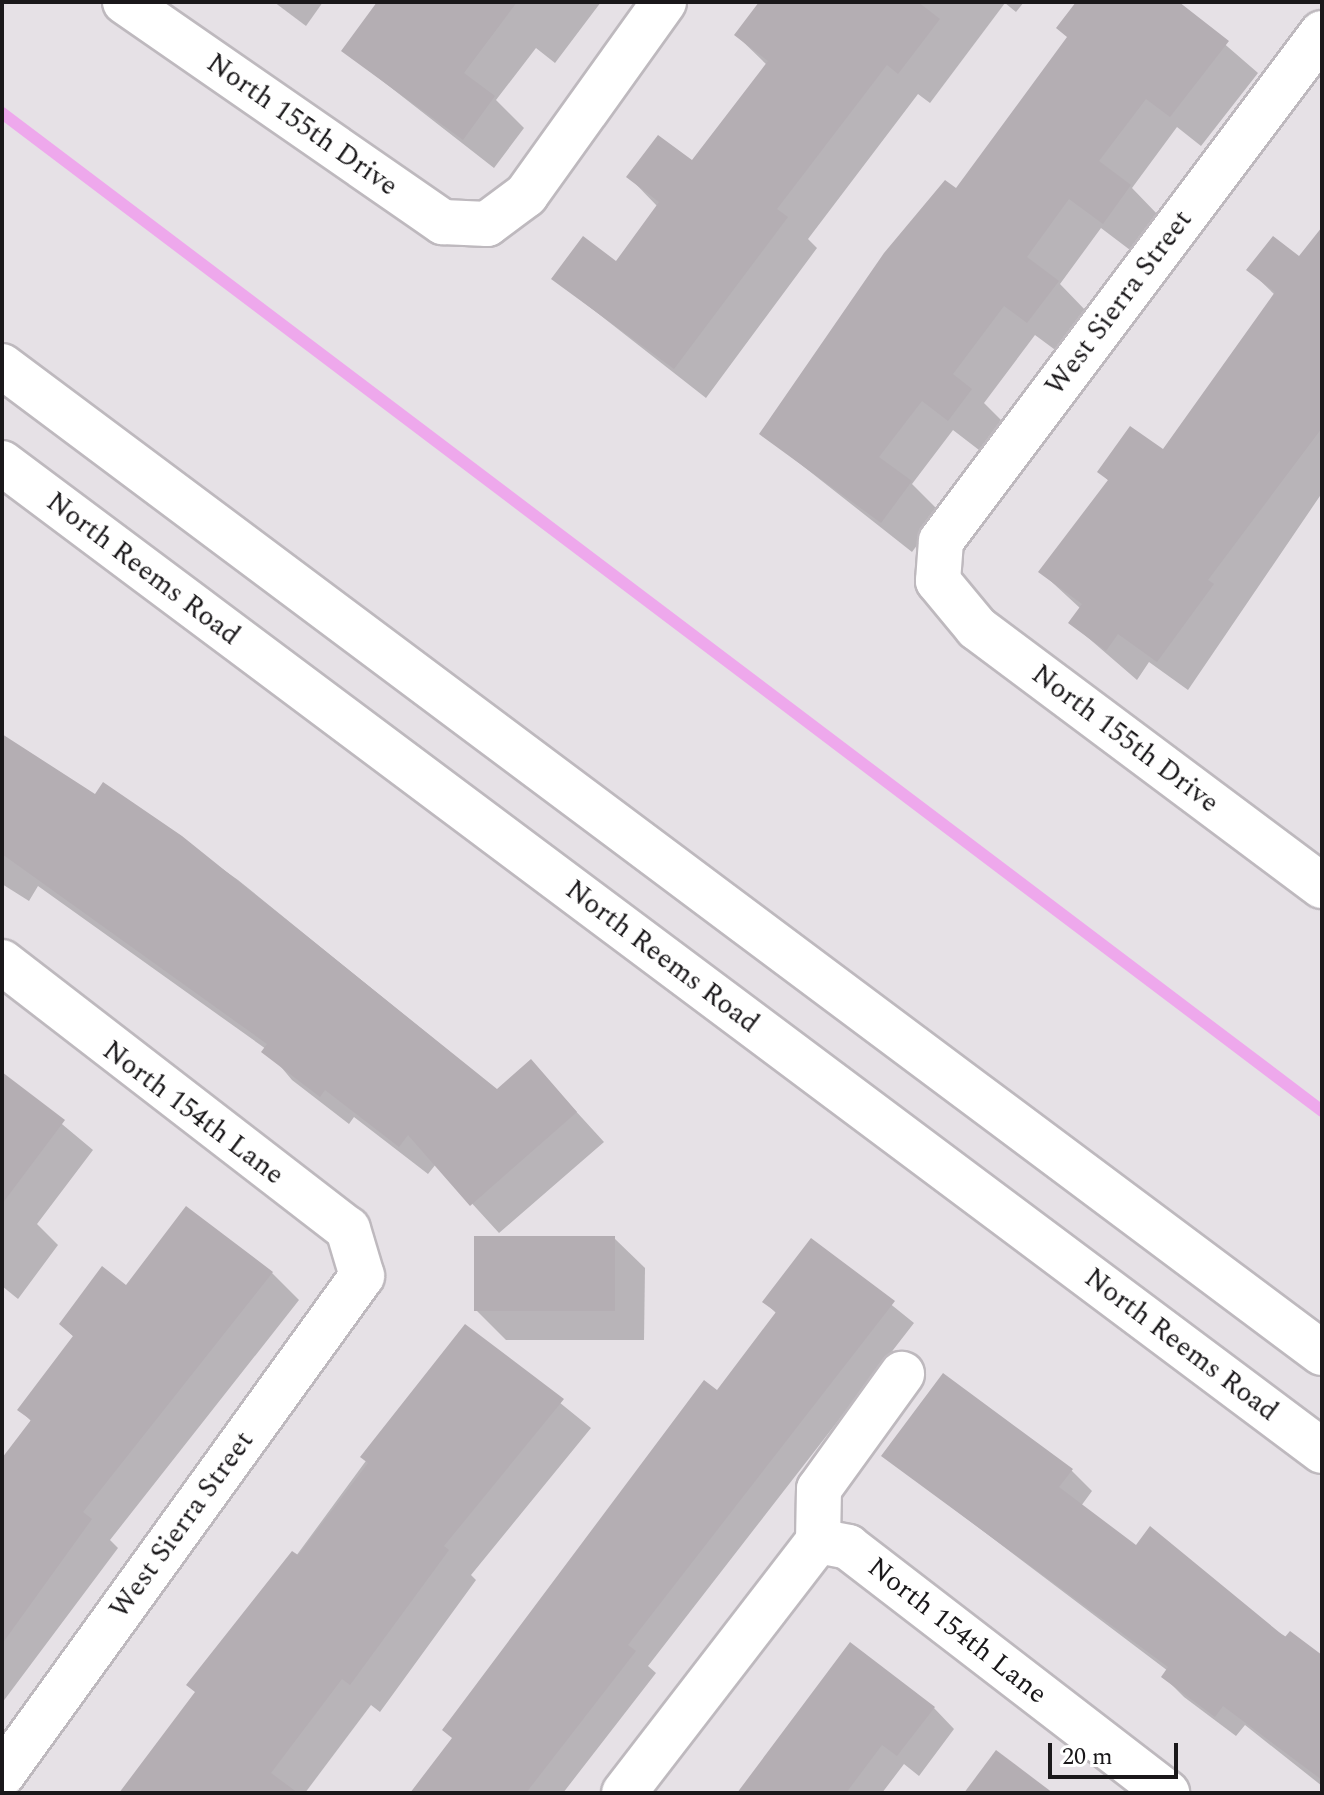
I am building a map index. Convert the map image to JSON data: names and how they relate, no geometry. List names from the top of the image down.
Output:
{
  "streets": {
    "street": [
      "North 155th Drive",
      "West Sierra Street",
      "North Reems Road",
      "North 154th Lane"
    ]
  },
  "crossings": [
    ["North 155th Drive", "West Sierra Street"],
    ["West Sierra Street", "North 154th Lane"]
  ],
  "scale_bar": "20 m"
}
